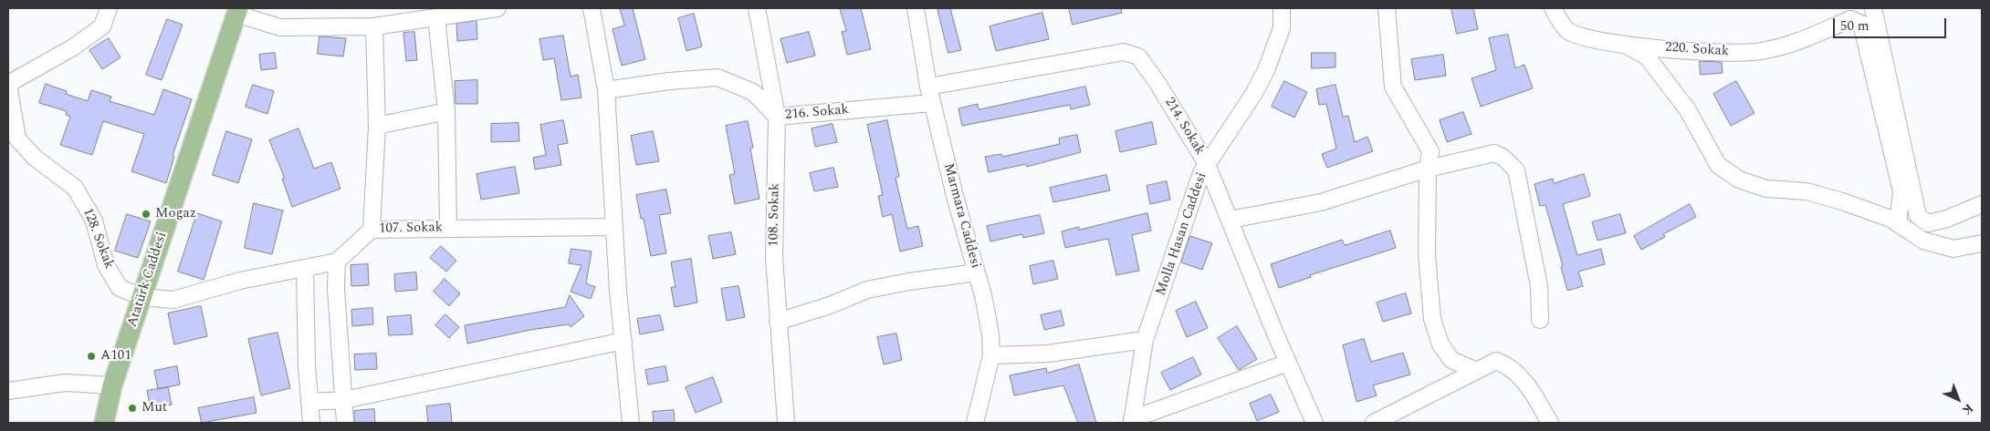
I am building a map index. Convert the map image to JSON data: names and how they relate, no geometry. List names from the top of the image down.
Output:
{
  "streets": {
    "main road": ["Atatürk Caddesi"],
    "street": [
      "220. Sokak",
      "216. Sokak",
      "214. Sokak",
      "108. Sokak",
      "Marmara Caddesi",
      "107. Sokak",
      "Molla Hasan Caddesi",
      "128. Sokak"
    ]
  },
  "crossings": [
    ["216. Sokak", "108. Sokak"],
    ["216. Sokak", "Marmara Caddesi"],
    ["214. Sokak", "Marmara Caddesi"],
    ["214. Sokak", "Molla Hasan Caddesi"],
    ["128. Sokak", "Atatürk Caddesi"]
  ],
  "places": ["Mogaz", "A101", "Mut"],
  "scale_bar": "50 m",
  "north": "bottom right"
}
